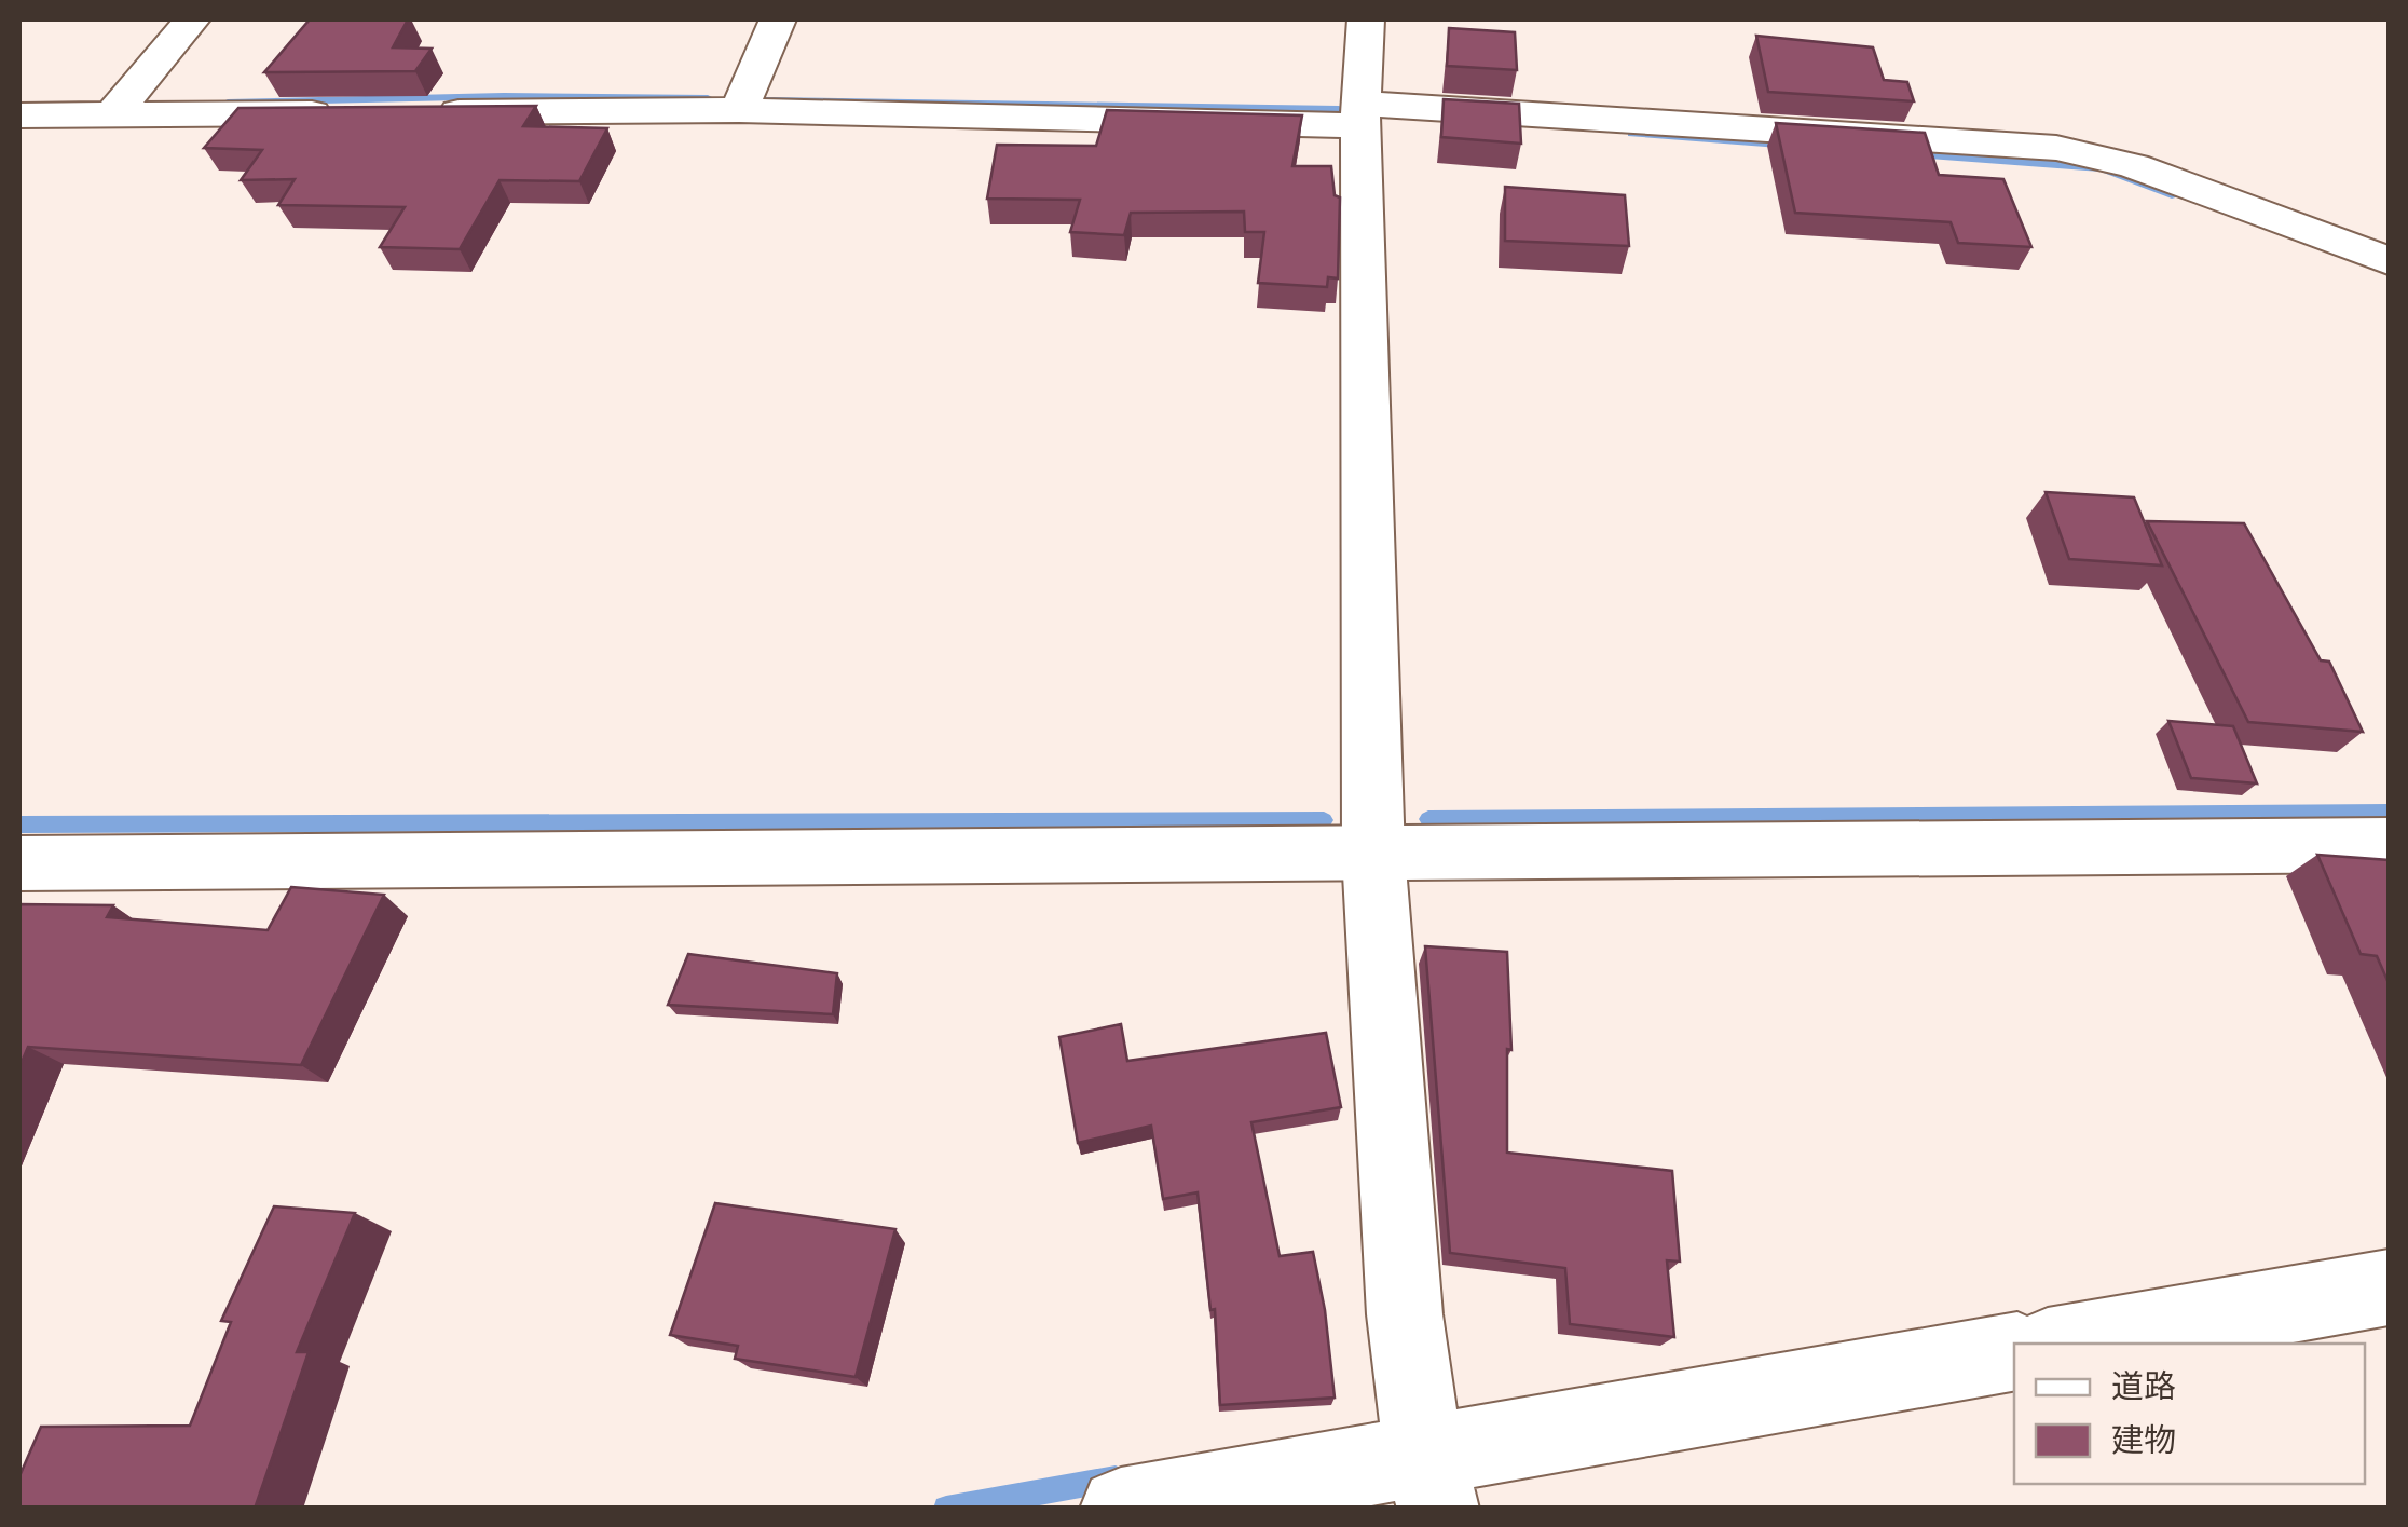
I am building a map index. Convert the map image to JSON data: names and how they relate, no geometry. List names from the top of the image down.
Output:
{
  "legend": ["道路", "建物"]
}
